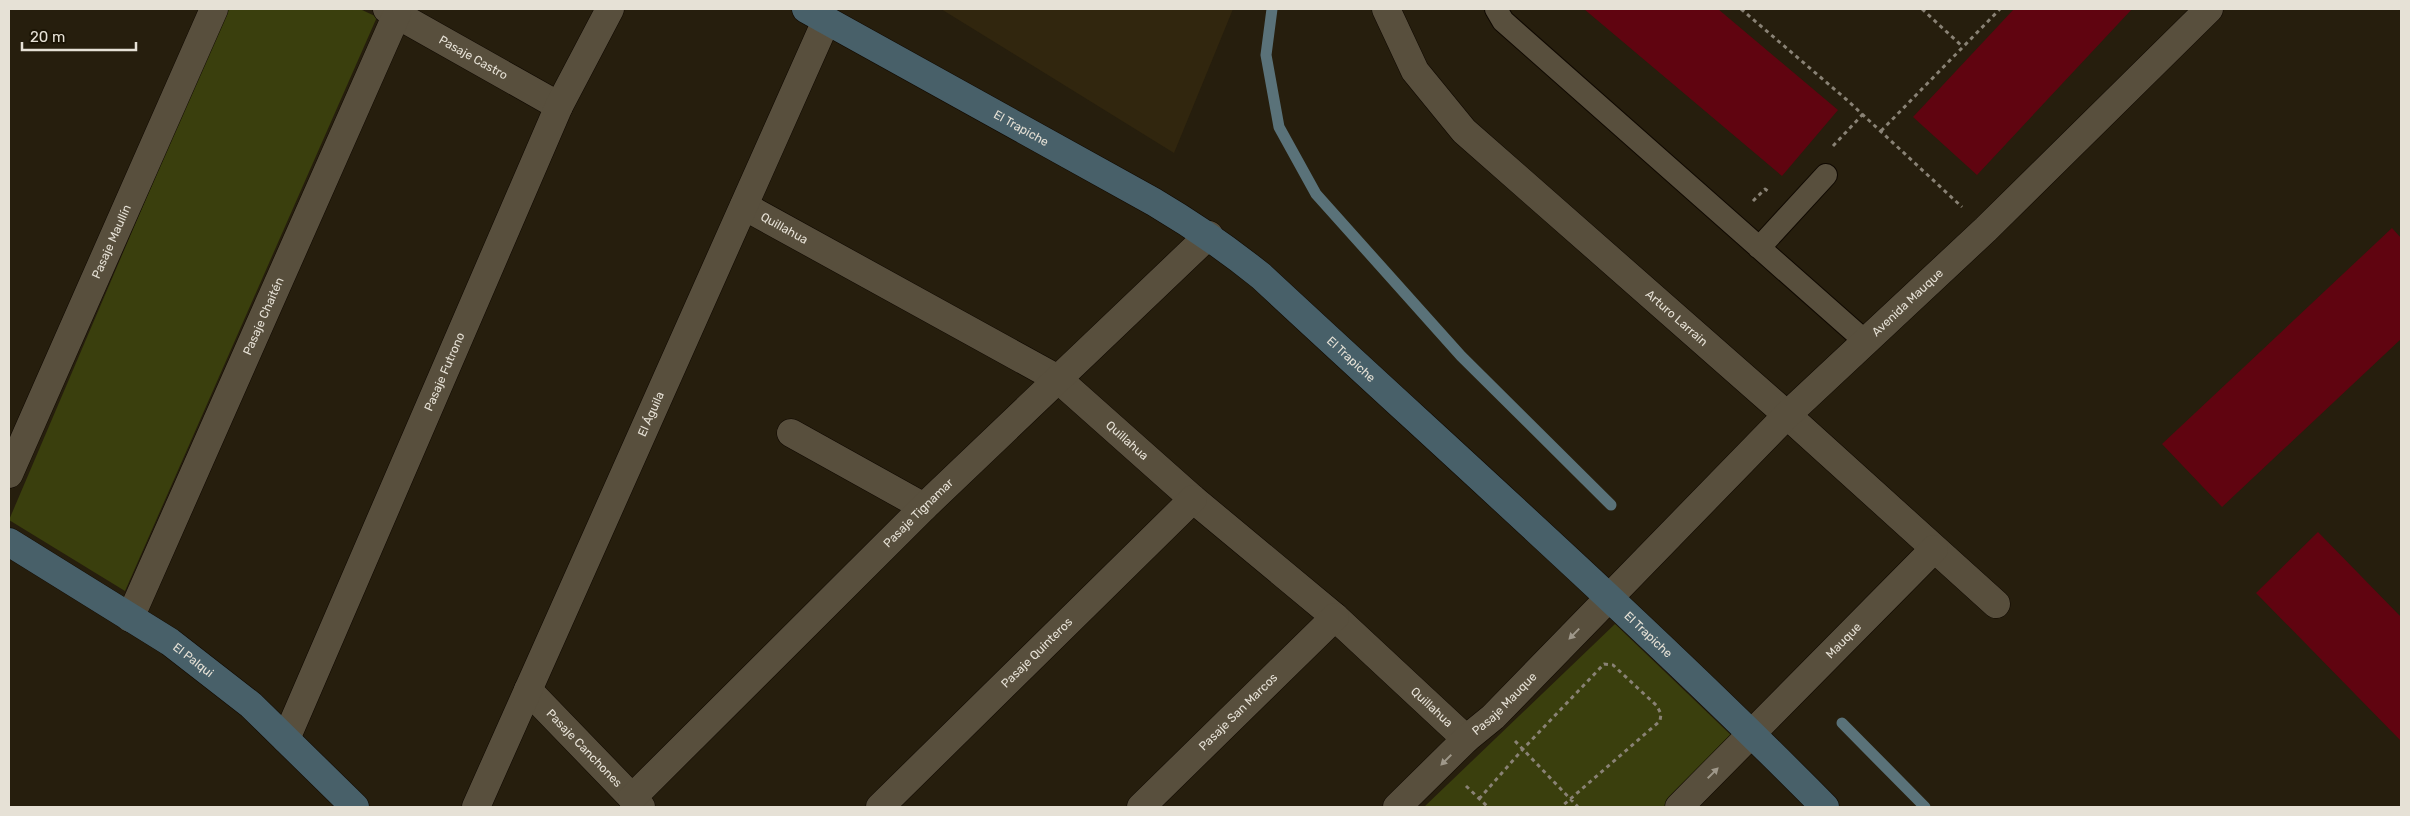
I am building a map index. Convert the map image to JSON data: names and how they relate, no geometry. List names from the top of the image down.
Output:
{
  "streets": {
    "street": [
      "Pasaje Castro",
      "El Trapiche",
      "Quillahua",
      "Pasaje Maullín",
      "Avenida Mauque",
      "Pasaje Chaitén",
      "Arturo Larrain",
      "Pasaje Futrono",
      "El Águila",
      "Pasaje Tignamar",
      "Mauque",
      "Pasaje Quinteros",
      "El Palqui",
      "Pasaje Mauque",
      "Pasaje San Marcos",
      "Pasaje Canchones"
    ]
  },
  "crossings": [
    ["Pasaje Castro", "Pasaje Chaitén"],
    ["Pasaje Castro", "Pasaje Futrono"],
    ["El Trapiche", "Avenida Mauque"],
    ["El Trapiche", "El Águila"],
    ["El Trapiche", "Pasaje Tignamar"],
    ["El Trapiche", "Mauque"],
    ["El Trapiche", "Pasaje Mauque"],
    ["Quillahua", "El Águila"],
    ["Quillahua", "Pasaje Tignamar"],
    ["Quillahua", "Pasaje Quinteros"],
    ["Quillahua", "Pasaje Mauque"],
    ["Quillahua", "Pasaje San Marcos"],
    ["Avenida Mauque", "Arturo Larrain"],
    ["Avenida Mauque", "Pasaje Mauque"],
    ["Pasaje Chaitén", "El Palqui"],
    ["Arturo Larrain", "Mauque"],
    ["Pasaje Futrono", "El Palqui"],
    ["El Águila", "Pasaje Canchones"],
    ["Pasaje Tignamar", "Pasaje Canchones"]
  ],
  "one_way": ["Pasaje Mauque"],
  "scale_bar": "20 m"
}
